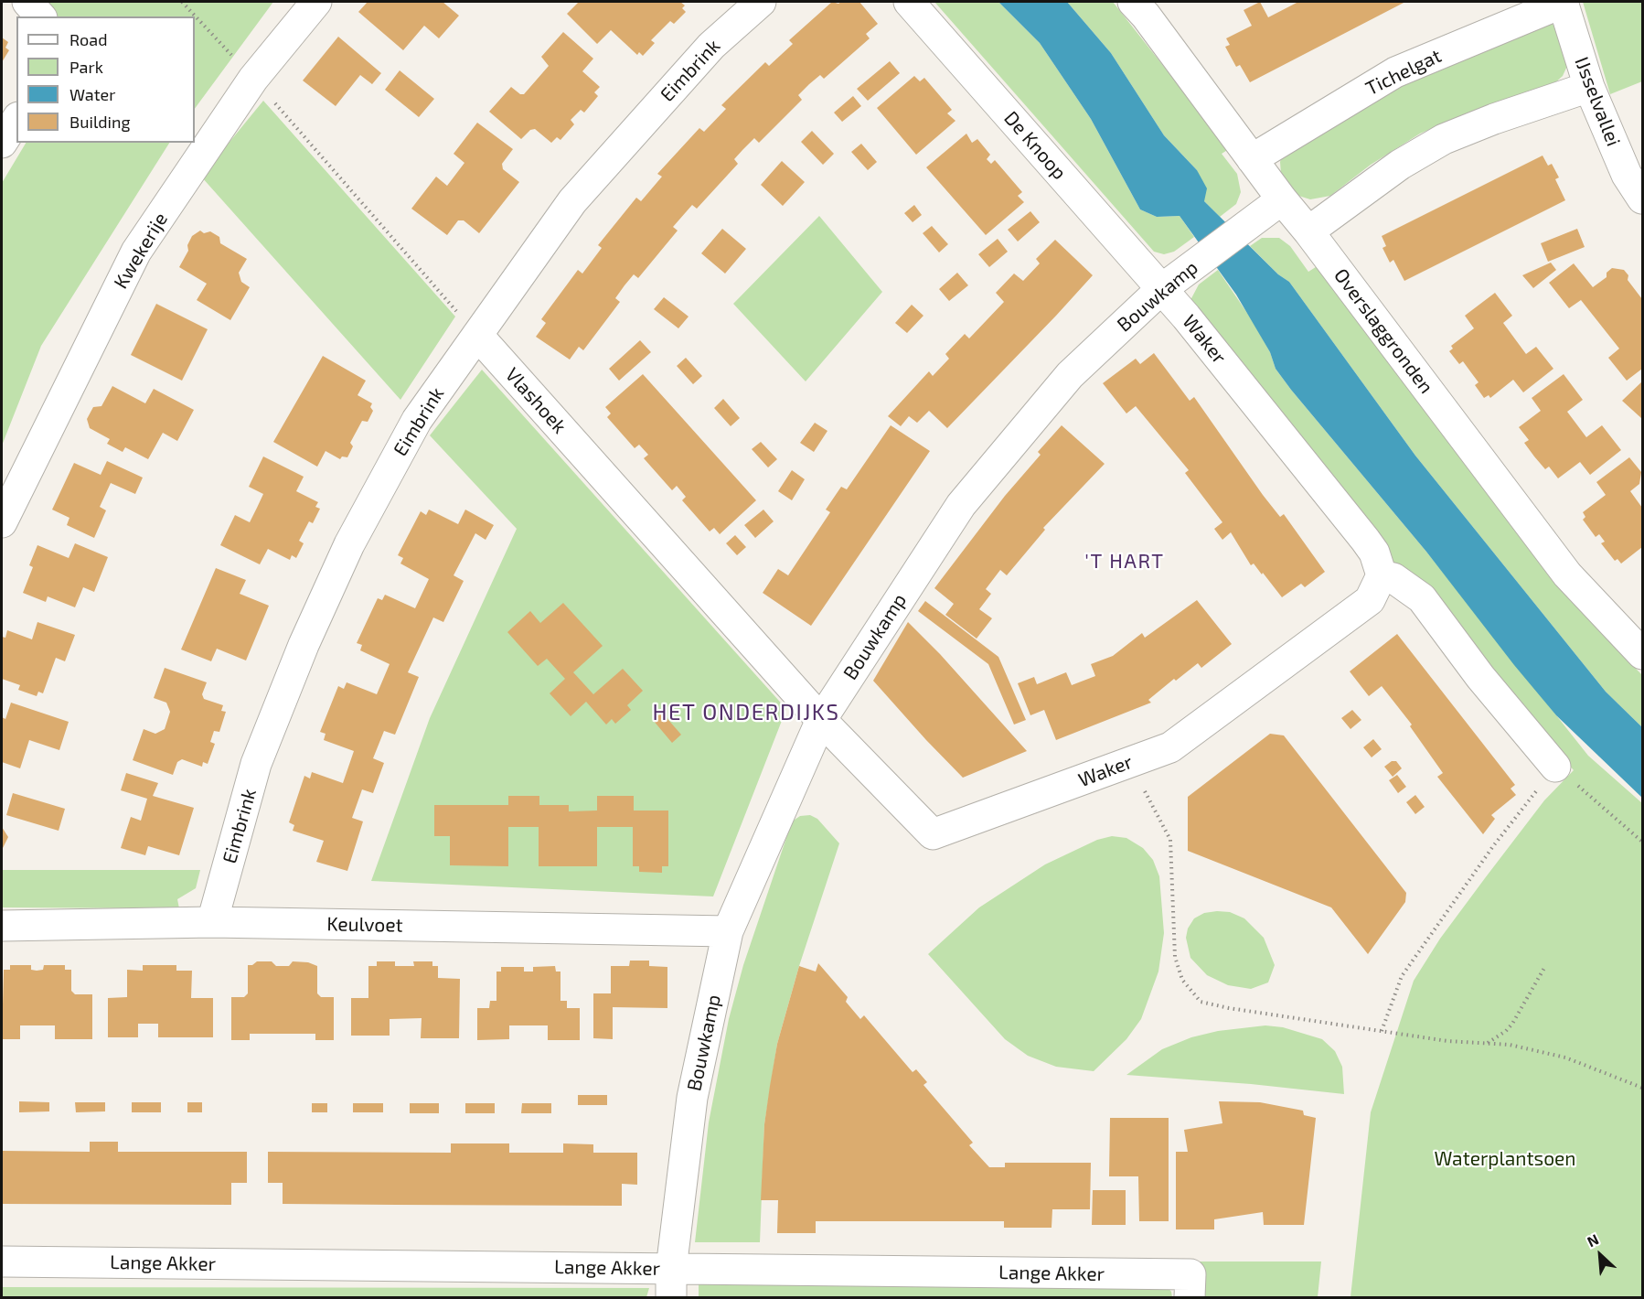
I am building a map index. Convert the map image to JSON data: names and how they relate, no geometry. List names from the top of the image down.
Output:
{
  "streets": {
    "street": [
      "Eimbrink",
      "Tichelgat",
      "IJsselvallei",
      "De Knoop",
      "Kwekerije",
      "Bouwkamp",
      "Overslaggronden",
      "Waker",
      "Vlashoek",
      "Keulvoet",
      "Lange Akker"
    ]
  },
  "crossings": [
    ["Eimbrink", "Vlashoek"],
    ["Eimbrink", "Keulvoet"],
    ["Tichelgat", "IJsselvallei"],
    ["Tichelgat", "Overslaggronden"],
    ["De Knoop", "Bouwkamp"],
    ["De Knoop", "Waker"],
    ["Bouwkamp", "Overslaggronden"],
    ["Bouwkamp", "Waker"],
    ["Bouwkamp", "Vlashoek"],
    ["Bouwkamp", "Keulvoet"],
    ["Bouwkamp", "Lange Akker"],
    ["Waker", "Vlashoek"]
  ],
  "districts": ["'T HART", "HET ONDERDIJKS"],
  "parks": ["Waterplantsoen"],
  "legend": [
    "Road",
    "Park",
    "Water",
    "Building"
  ],
  "north": "top left"
}
